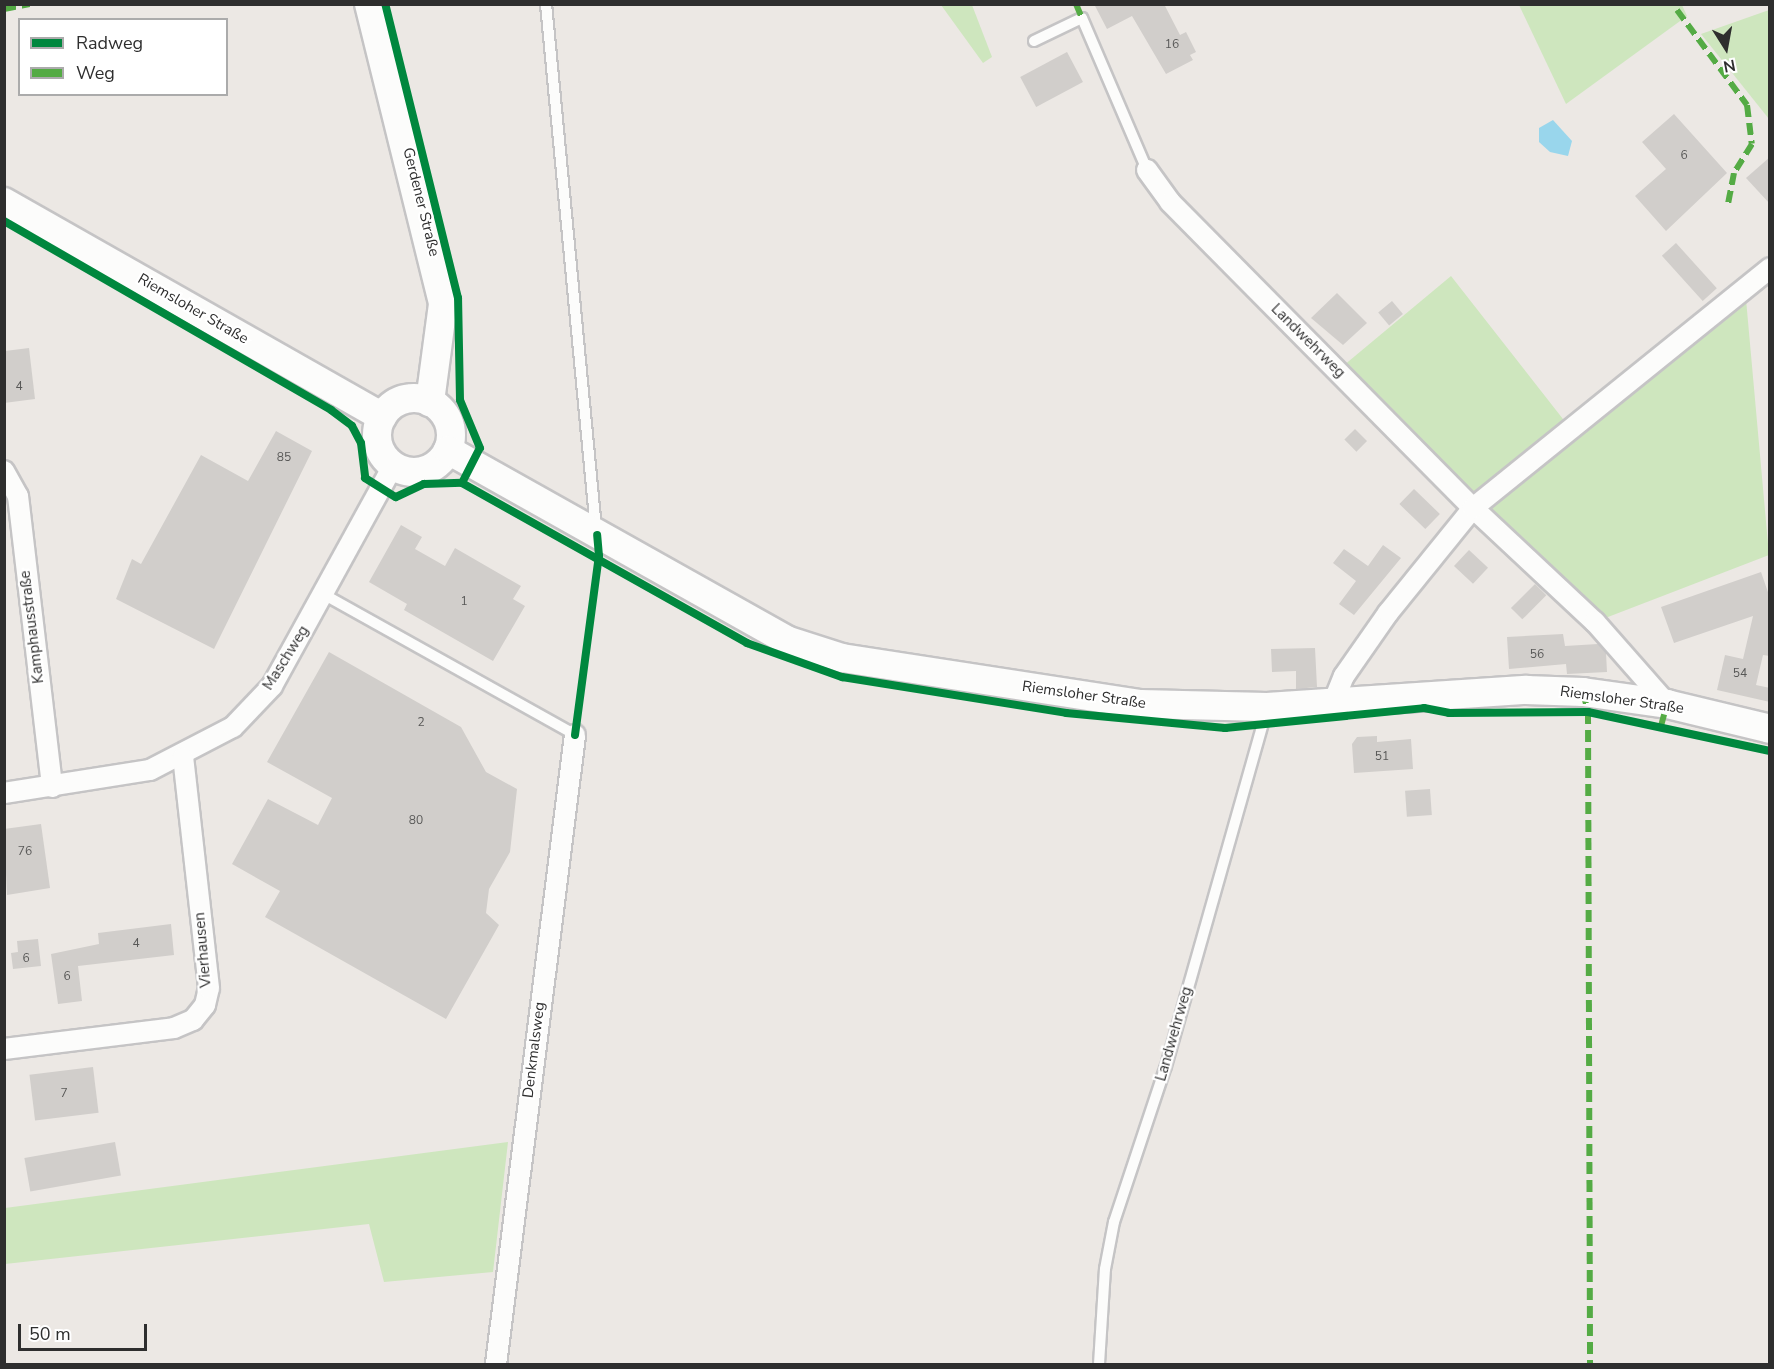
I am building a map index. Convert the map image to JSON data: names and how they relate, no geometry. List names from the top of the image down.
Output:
{
  "streets": {
    "main road": ["Gerdener Straße", "Riemsloher Straße"],
    "street": [
      "Landwehrweg",
      "Kamphausstraße",
      "Maschweg",
      "Vierhausen",
      "Denkmalsweg"
    ]
  },
  "crossings": [
    ["Gerdener Straße", "Riemsloher Straße"],
    ["Gerdener Straße", "Maschweg"],
    ["Riemsloher Straße", "Landwehrweg"],
    ["Riemsloher Straße", "Maschweg"],
    ["Kamphausstraße", "Maschweg"],
    ["Maschweg", "Vierhausen"]
  ],
  "house_numbers": [
    "16",
    "6",
    "4",
    "85",
    "1",
    "56",
    "54",
    "2",
    "51",
    "80",
    "76",
    "4",
    "6",
    "6",
    "7"
  ],
  "legend": ["Radweg", "Weg"],
  "scale_bar": "50 m",
  "north": "bottom"
}
